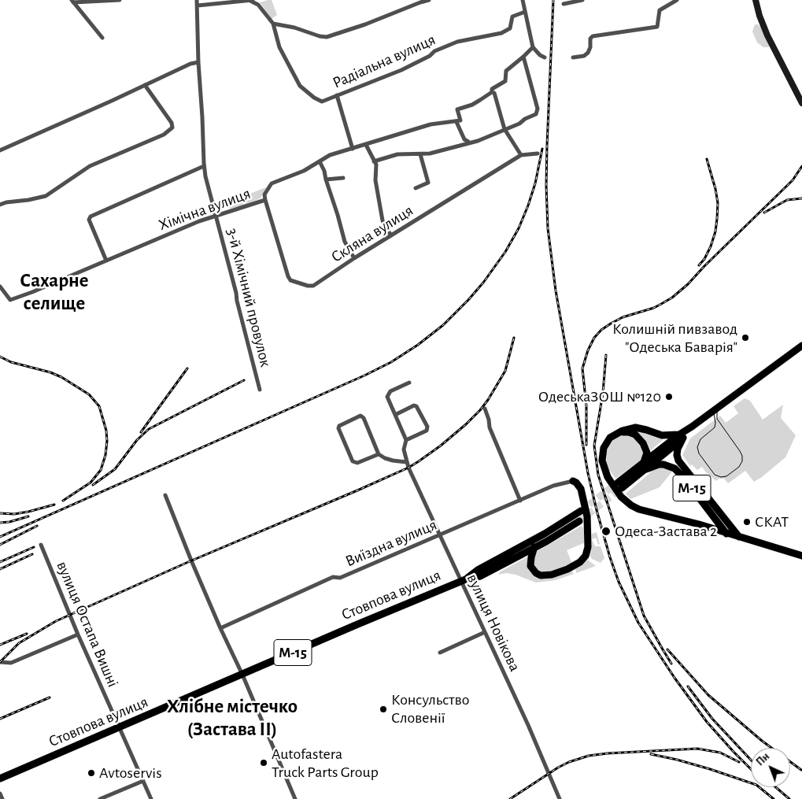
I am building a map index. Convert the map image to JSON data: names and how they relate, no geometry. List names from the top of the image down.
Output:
{
  "streets": {
    "main road": ["М-15", "Стовпова вулиця"],
    "street": [
      "Радіальна вулиця",
      "Хімічна вулиця",
      "Скляна вулиця",
      "3-й Хімічний провулок",
      "Виїздна вулиця",
      "вулиця Новікова",
      "вулиця Остапа Вишні"
    ]
  },
  "crossings": [
    ["Хімічна вулиця", "Скляна вулиця"],
    ["Хімічна вулиця", "3-й Хімічний провулок"],
    ["Виїздна вулиця", "вулиця Новікова"],
    ["Стовпова вулиця", "вулиця Новікова"],
    ["Стовпова вулиця", "вулиця Остапа Вишні"]
  ],
  "districts": ["Сахарне селище", "Хлібне містечко (Застава ІІ)"],
  "places": [
    "Колишній пивзавод \"Одеська Баварія\"",
    "ОдеськаЗОШ №120",
    "СКАТ",
    "Одеса-Застава 2",
    "Консульство Словенії",
    "Autofastera Truck Parts Group",
    "Avtoservis"
  ],
  "north": "top left"
}
